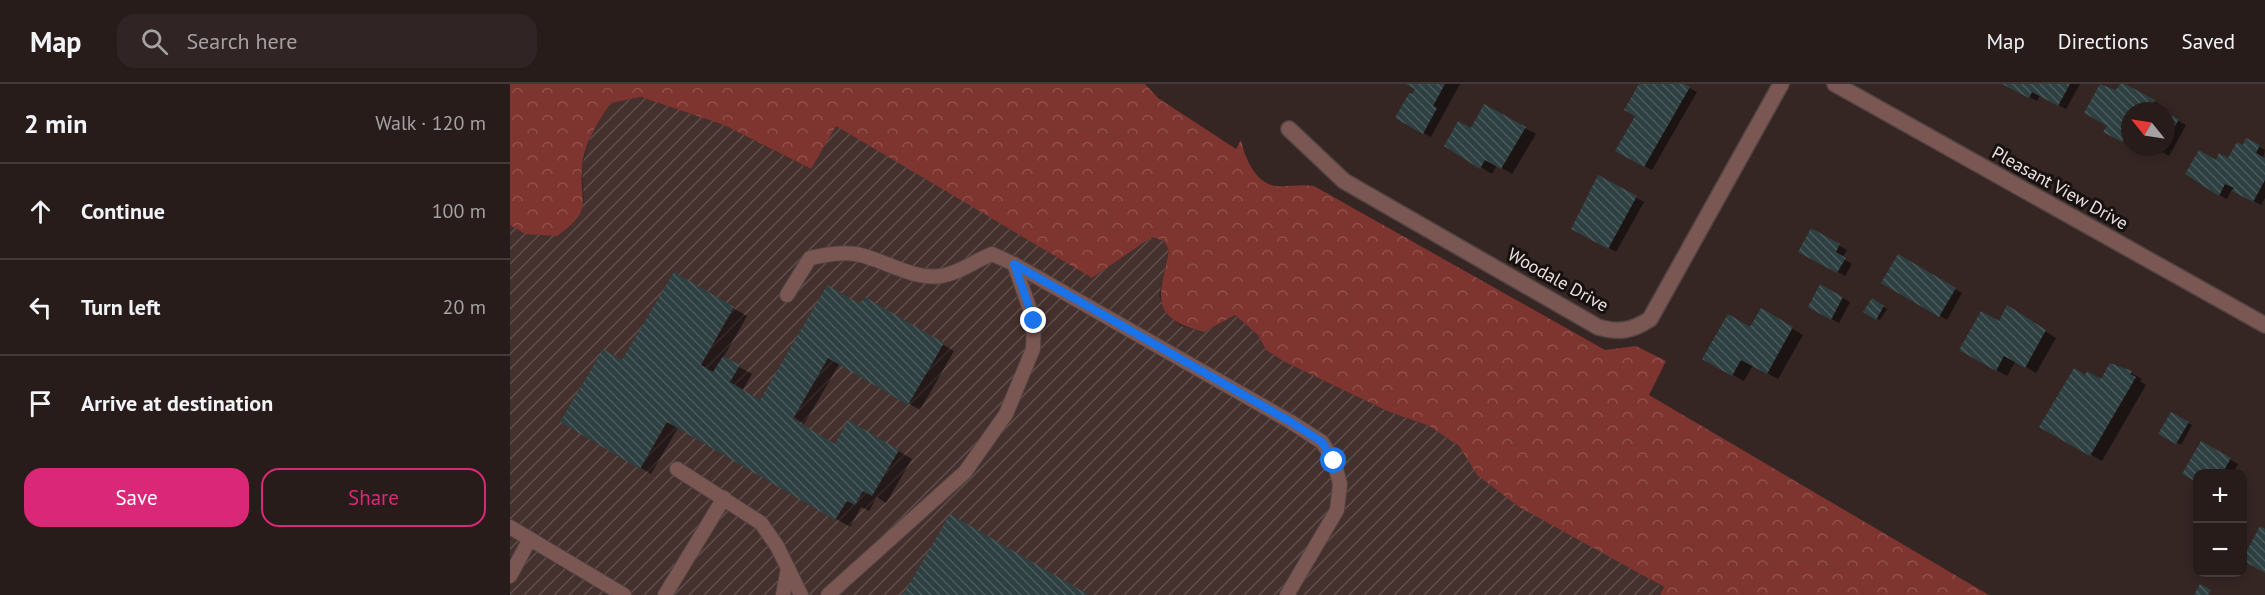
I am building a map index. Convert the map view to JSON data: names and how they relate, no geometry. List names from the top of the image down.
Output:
{
  "streets": {
    "street": ["Pleasant View Drive", "Woodale Drive"]
  },
  "north": "top left",
  "page": {
    "header": "Map",
    "search": "Search here",
    "nav": ["Map", "Directions", "Saved"],
    "heading": ["2 min", "Walk · 120 m"],
    "list": [
      ["Continue", "100 m"],
      ["Turn left", "20 m"],
      "Arrive at destination"
    ],
    "buttons": ["Save", "Share"],
    "map_buttons": ["+", "−"]
  }
}
